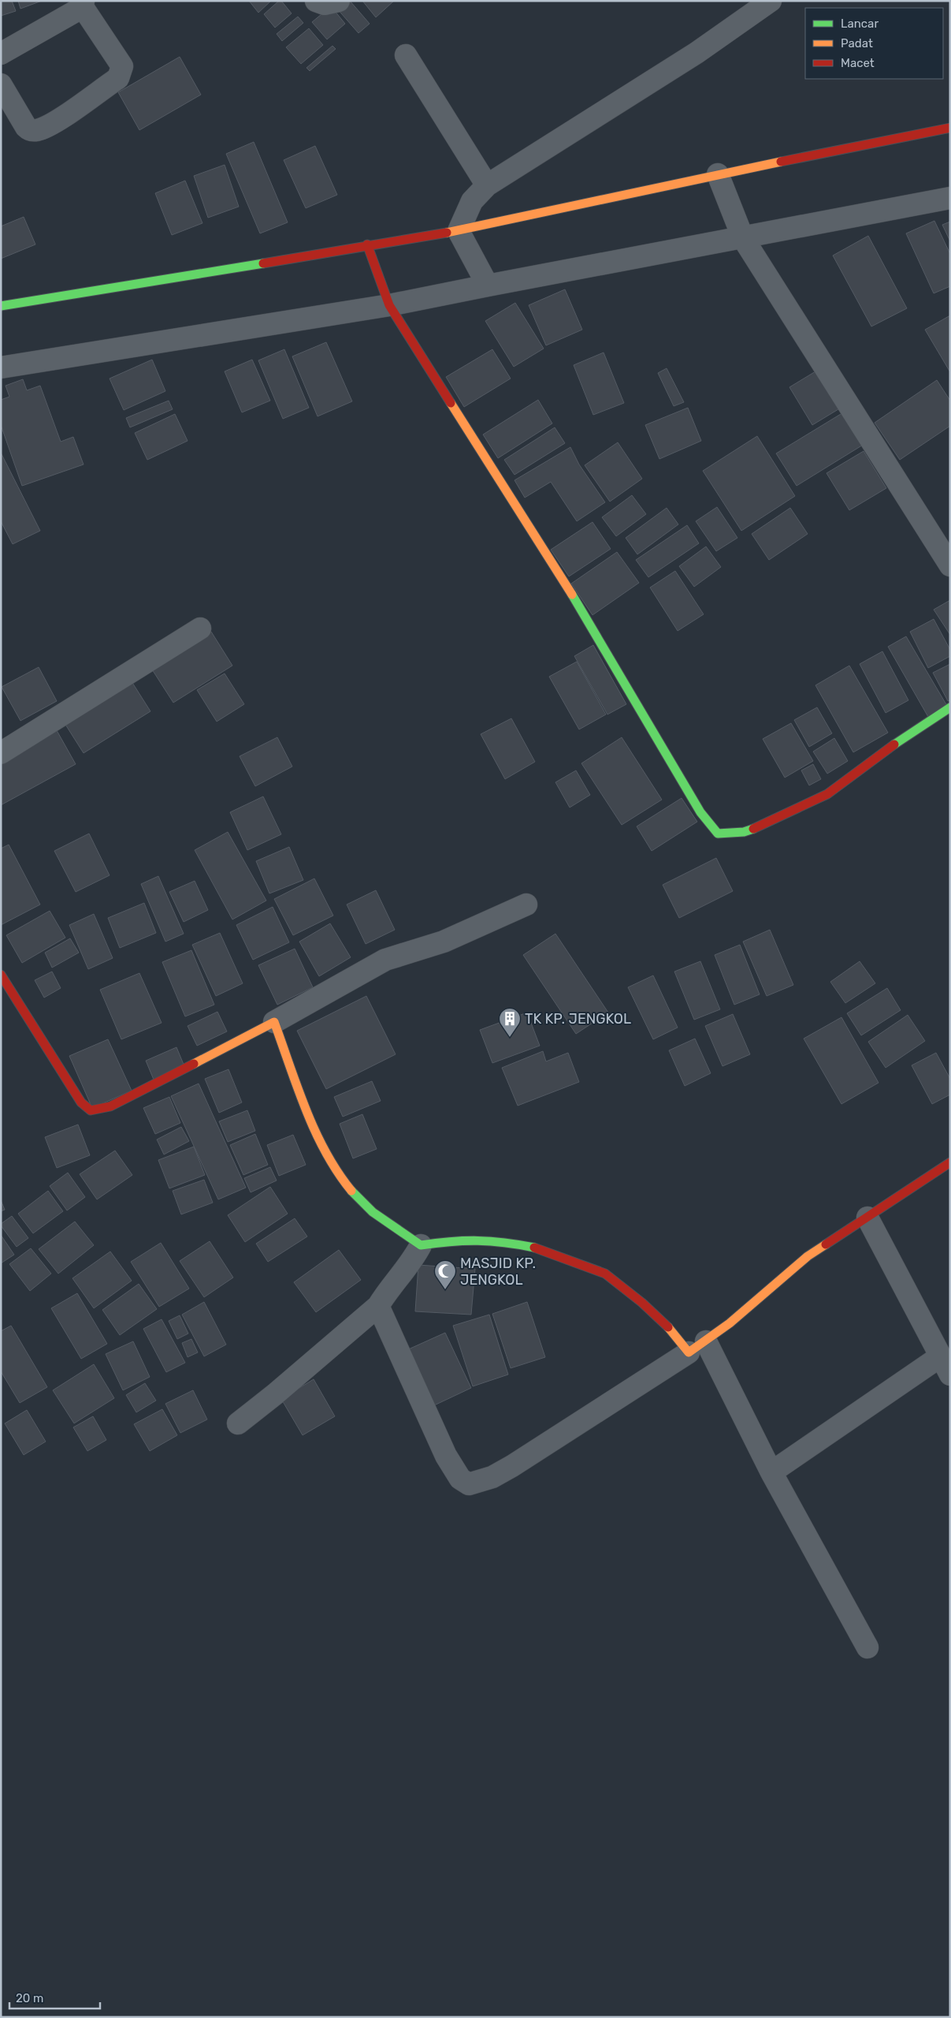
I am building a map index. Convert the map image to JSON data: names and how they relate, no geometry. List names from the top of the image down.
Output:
{
  "places": {
    "building": ["TK KP. JENGKOL"],
    "mosque": ["MASJID KP. JENGKOL"]
  },
  "legend": ["Lancar", "Padat", "Macet"],
  "scale_bar": "20 m"
}
